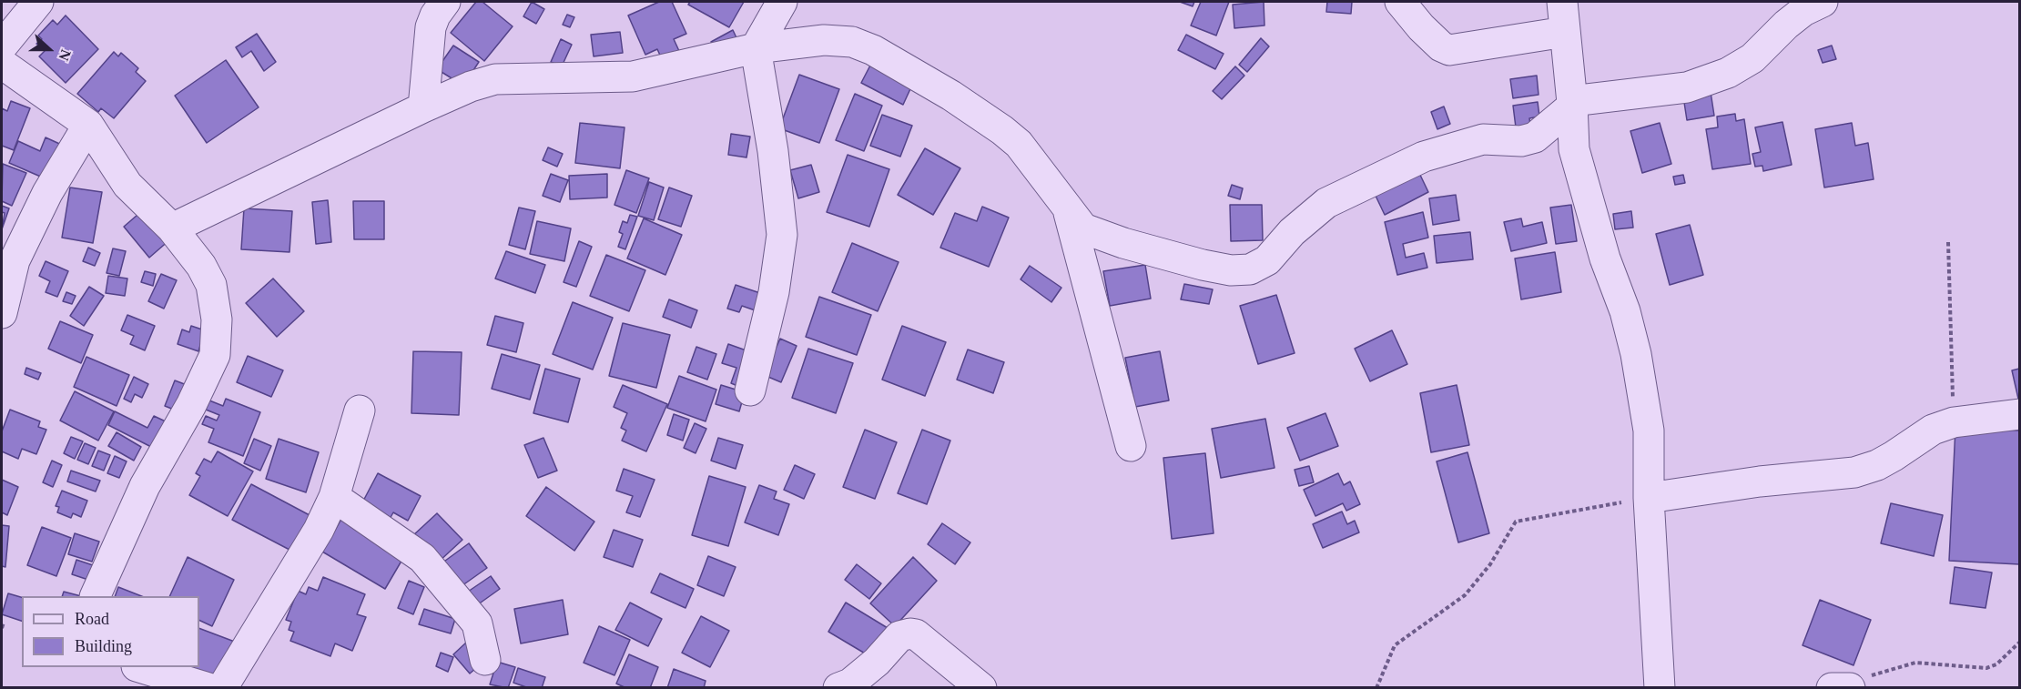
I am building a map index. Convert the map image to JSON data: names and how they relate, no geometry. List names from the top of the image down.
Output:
{
  "legend": ["Road", "Building"],
  "north": "right"
}
